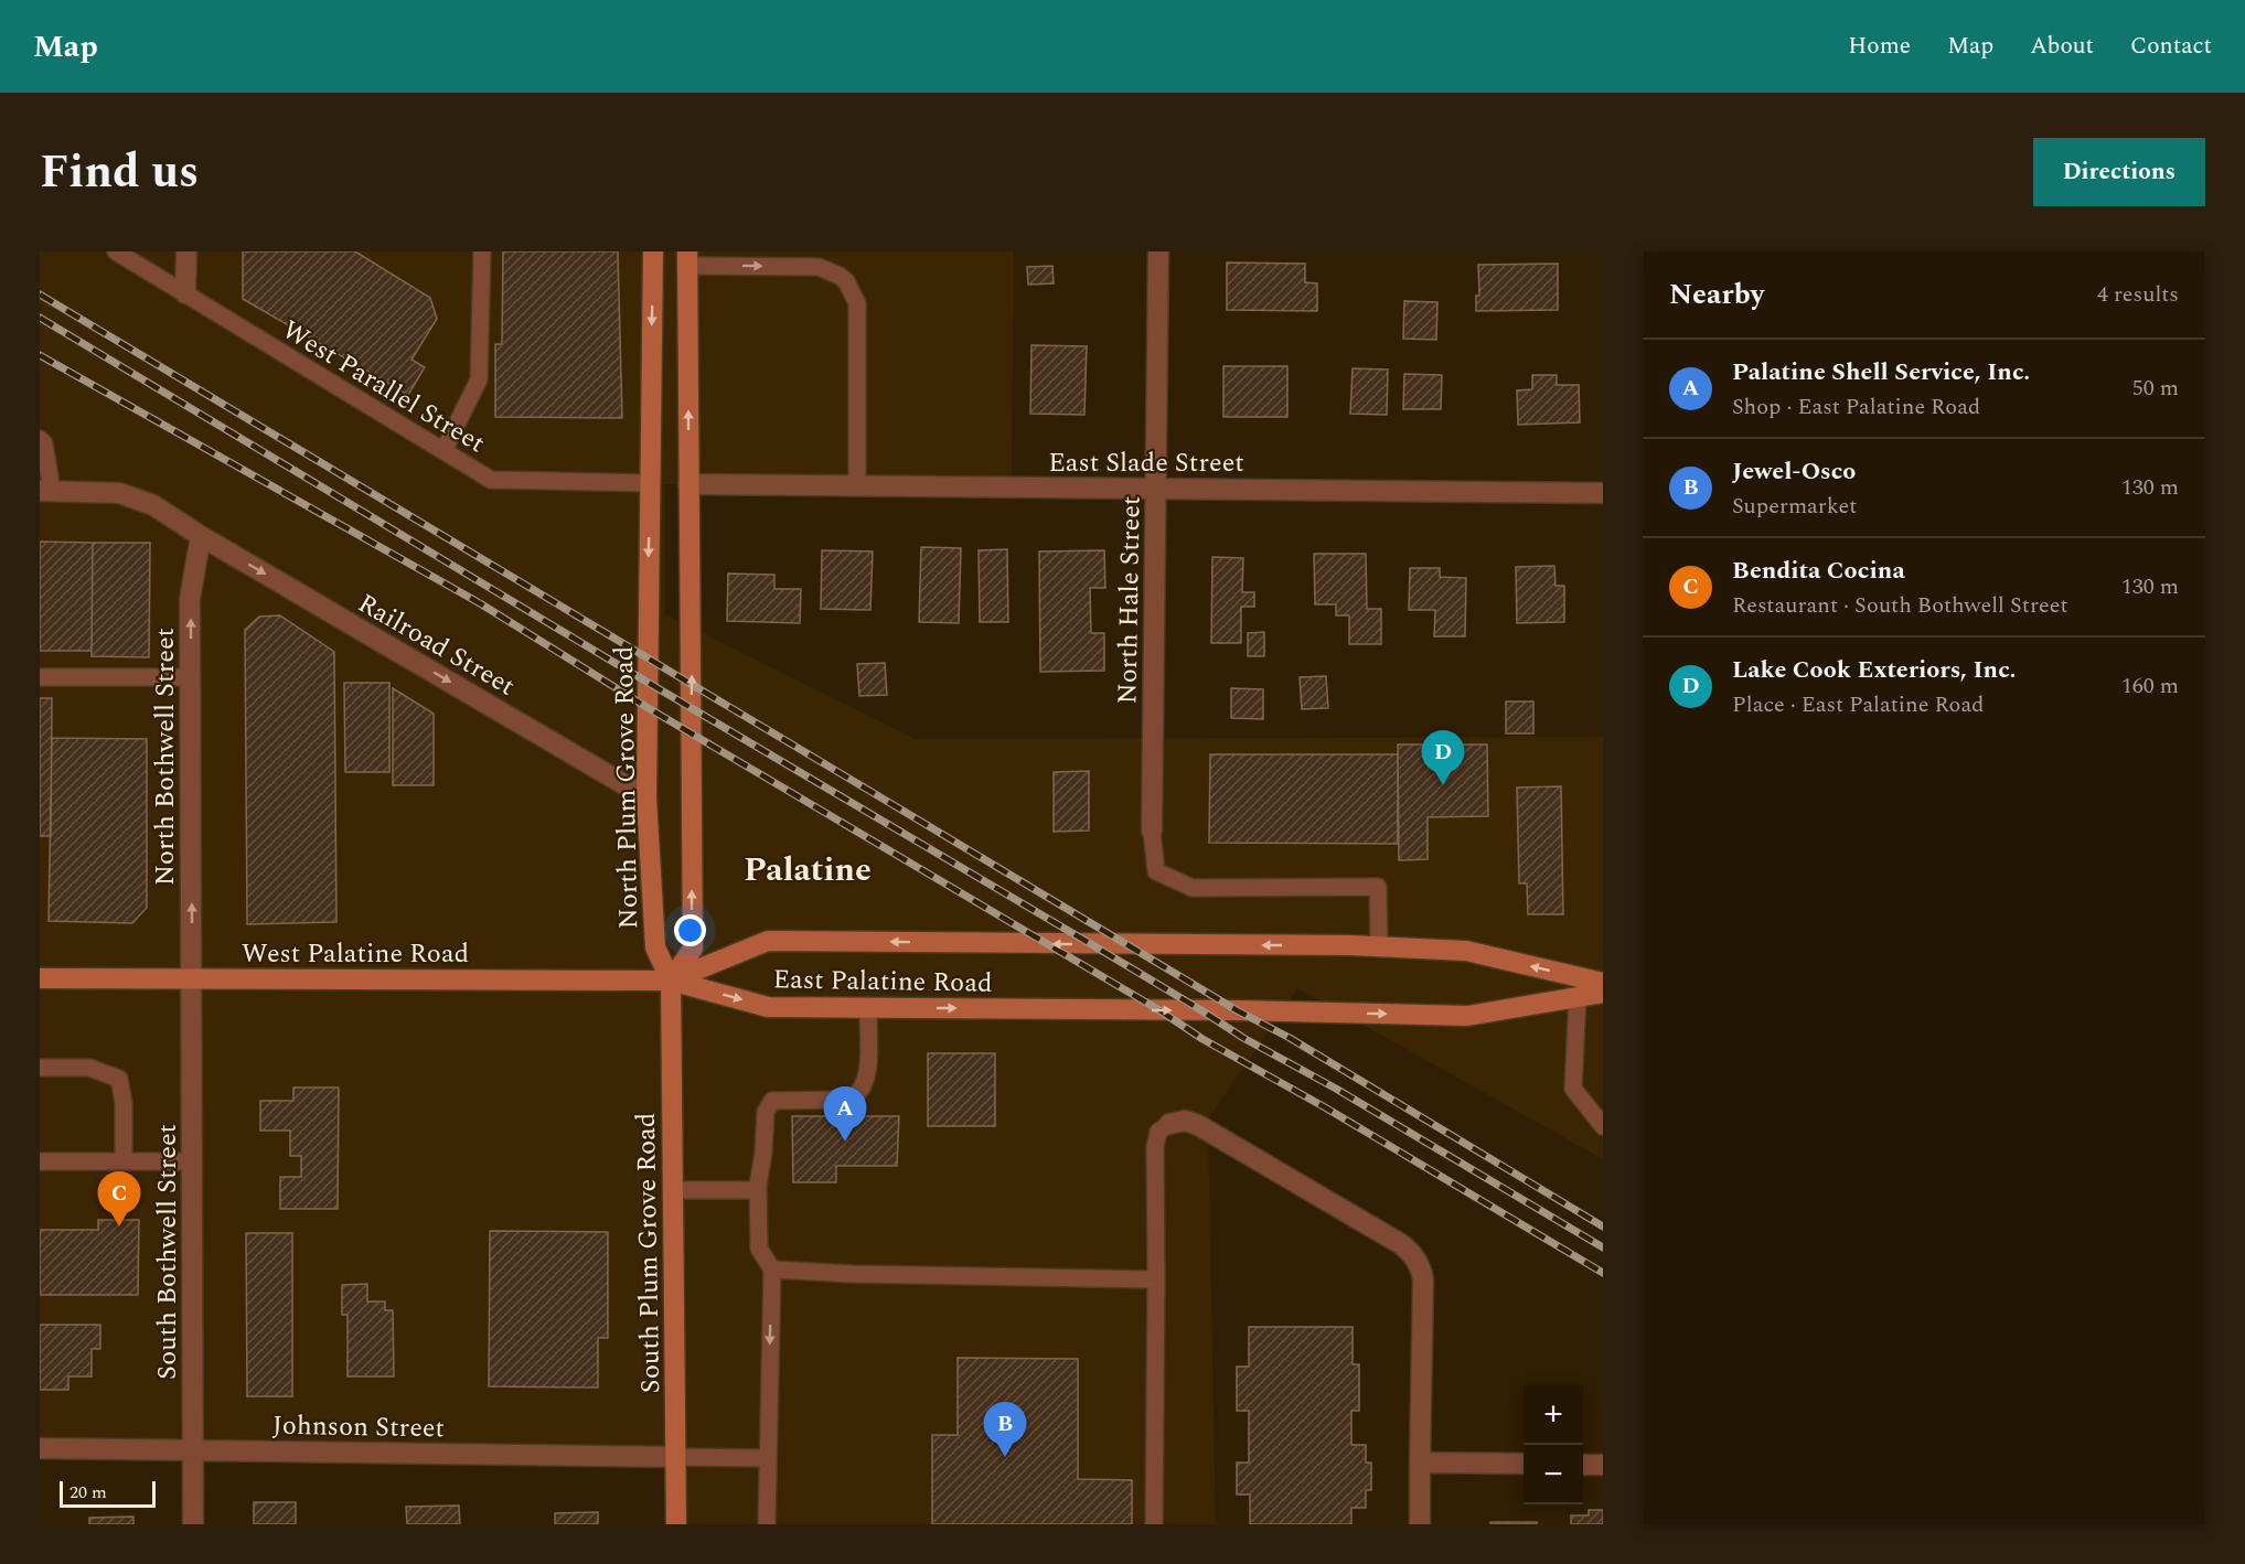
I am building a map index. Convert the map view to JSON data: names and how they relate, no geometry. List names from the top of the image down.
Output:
{
  "streets": {
    "main road": [
      "North Plum Grove Road",
      "West Palatine Road",
      "East Palatine Road",
      "South Plum Grove Road"
    ],
    "street": [
      "East Slade Street",
      "North Hale Street",
      "Railroad Street",
      "North Bothwell Street",
      "South Bothwell Street",
      "Johnson Street"
    ],
    "lane": ["West Parallel Street"]
  },
  "crossings": [
    ["West Parallel Street", "North Plum Grove Road"],
    ["East Slade Street", "North Hale Street"],
    ["Railroad Street", "North Bothwell Street"],
    ["Railroad Street", "North Plum Grove Road"],
    ["North Bothwell Street", "West Palatine Road"],
    ["North Bothwell Street", "South Bothwell Street"],
    ["North Plum Grove Road", "West Palatine Road"],
    ["North Plum Grove Road", "East Palatine Road"],
    ["North Plum Grove Road", "South Plum Grove Road"],
    ["West Palatine Road", "East Palatine Road"],
    ["West Palatine Road", "South Bothwell Street"],
    ["West Palatine Road", "South Plum Grove Road"],
    ["East Palatine Road", "South Plum Grove Road"],
    ["South Bothwell Street", "Johnson Street"],
    ["South Plum Grove Road", "Johnson Street"]
  ],
  "one_way": ["Railroad Street", "North Bothwell Street"],
  "districts": ["Palatine"],
  "scale_bar": "20 m",
  "page": {
    "header": "Map",
    "nav": [
      "Home",
      "Map",
      "About",
      "Contact"
    ],
    "title": "Find us",
    "buttons": "Directions",
    "heading": ["Nearby", "4 results"],
    "list": [
      {
        "mark": "A",
        "name": "Palatine Shell Service, Inc.",
        "note": "Shop · East Palatine Road",
        "value": "50 m"
      },
      {
        "mark": "B",
        "name": "Jewel-Osco",
        "note": "Supermarket",
        "value": "130 m"
      },
      {
        "mark": "C",
        "name": "Bendita Cocina",
        "note": "Restaurant · South Bothwell Street",
        "value": "130 m"
      },
      {
        "mark": "D",
        "name": "Lake Cook Exteriors, Inc.",
        "note": "Place · East Palatine Road",
        "value": "160 m"
      }
    ],
    "pins": [
      "D",
      "A",
      "C",
      "B"
    ],
    "map_buttons": ["+", "−"],
    "scale": "20 m"
  }
}
